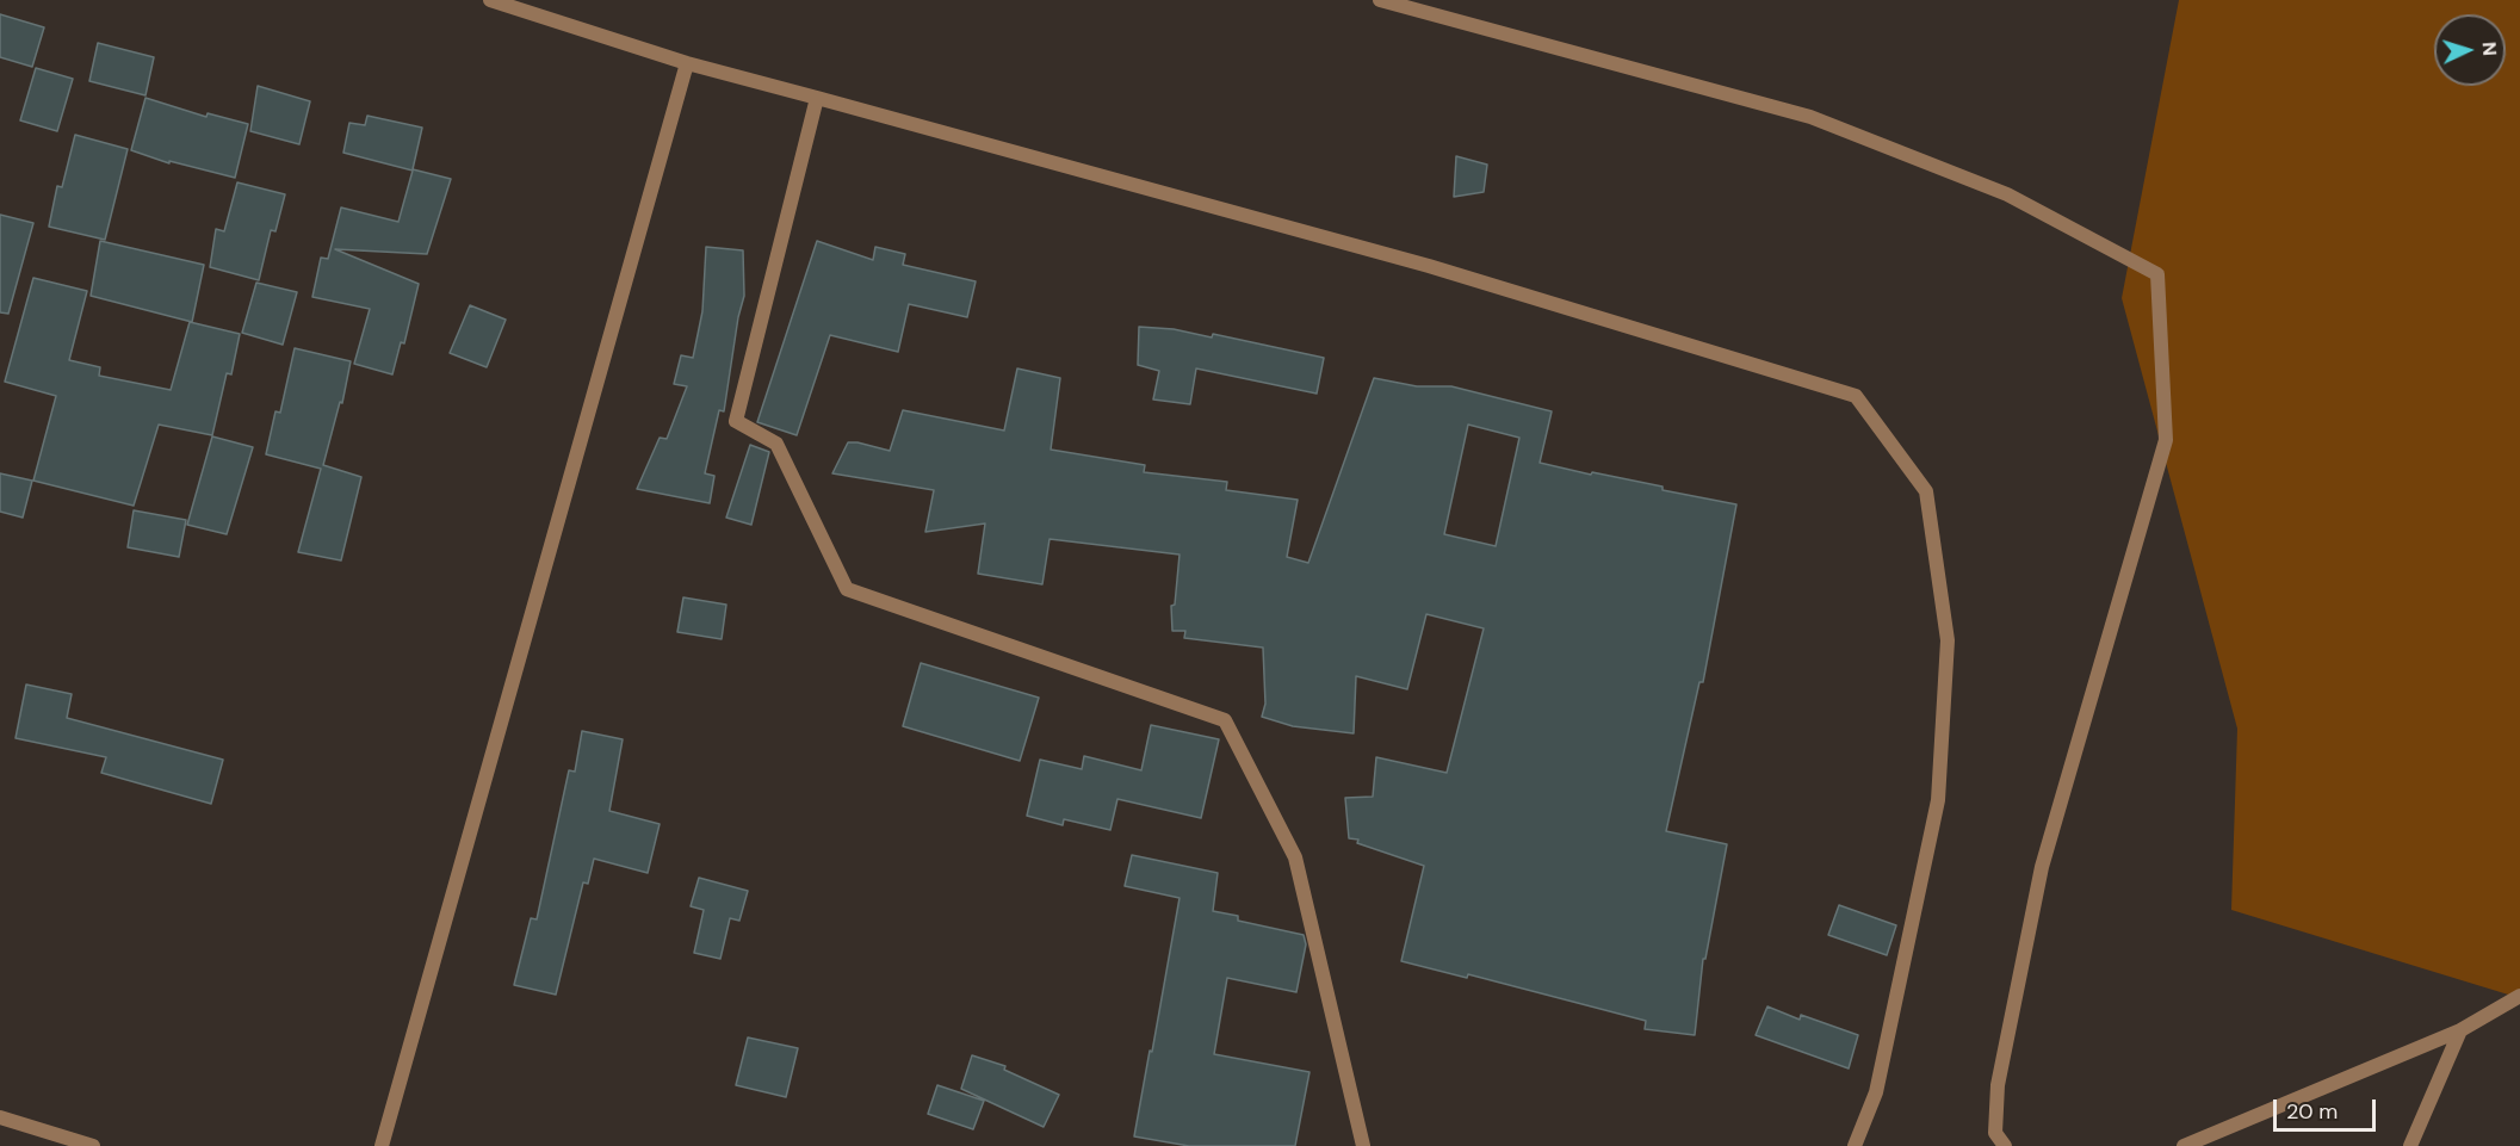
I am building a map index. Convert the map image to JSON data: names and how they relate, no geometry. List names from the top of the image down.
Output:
{
  "scale_bar": "20 m",
  "north": "right"
}
